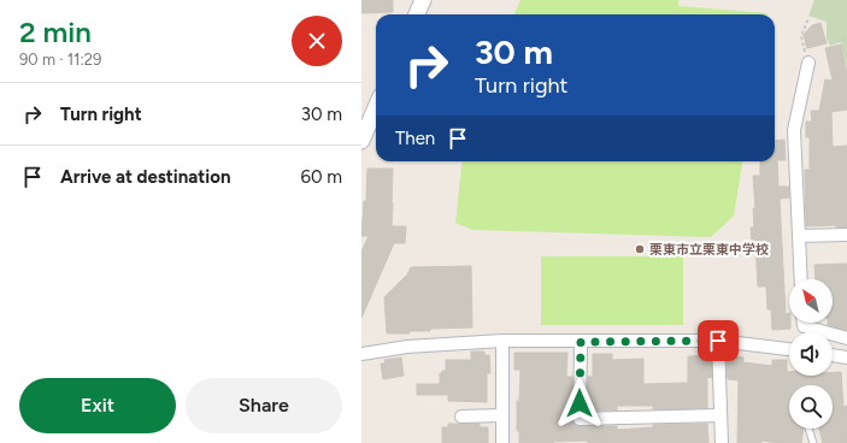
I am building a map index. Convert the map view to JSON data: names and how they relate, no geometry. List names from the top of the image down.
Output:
{
  "places": ["栗東市立栗東中学校"],
  "north": "top left",
  "page": {
    "heading": ["2 min", "90 m · 11:29"],
    "turn": ["30 m", "Turn right"],
    "list": [
      {
        "name": "Turn right",
        "value": "30 m"
      },
      {
        "name": "Arrive at destination",
        "value": "60 m"
      }
    ],
    "then": "Then",
    "buttons": ["Exit", "Share"]
  }
}
